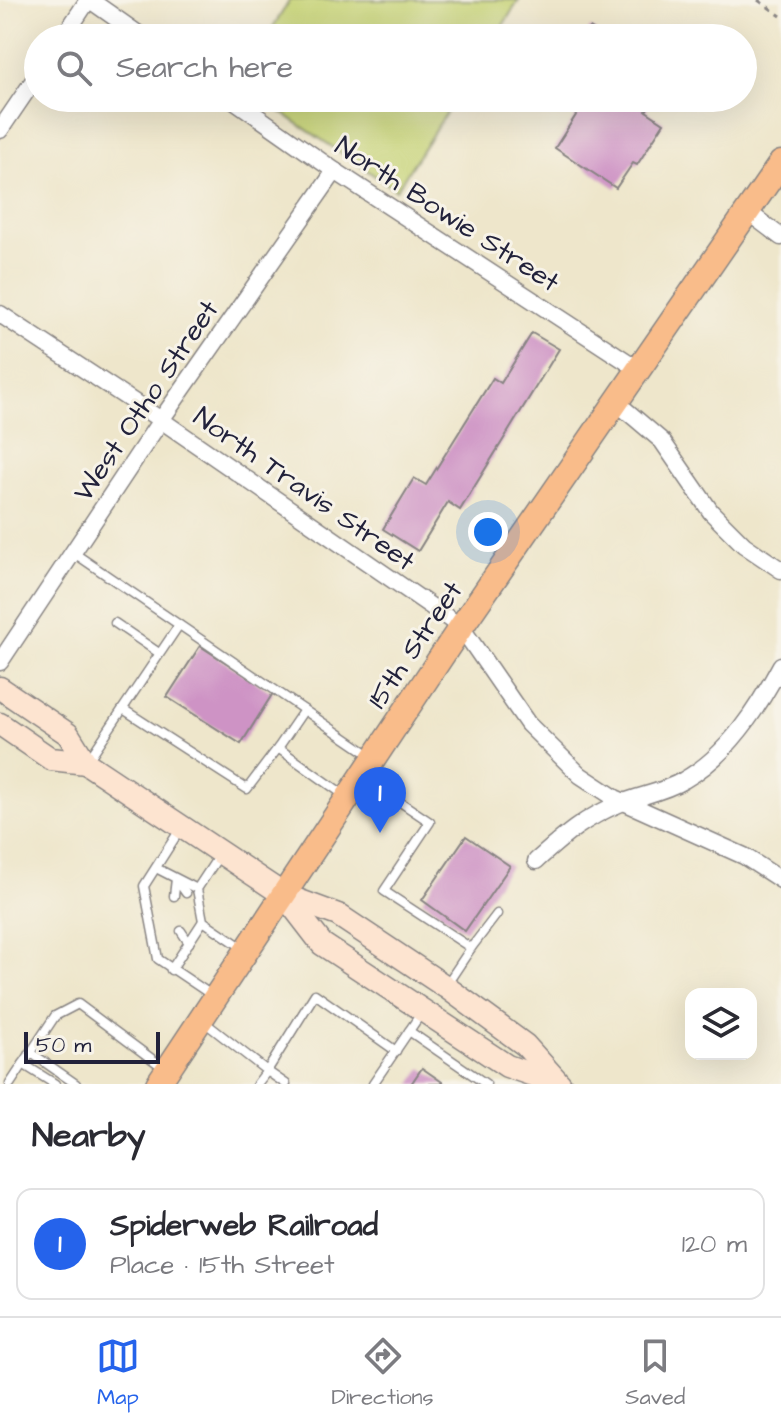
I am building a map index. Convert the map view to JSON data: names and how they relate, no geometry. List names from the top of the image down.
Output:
{
  "streets": {
    "main road": ["15th Street"],
    "street": ["North Bowie Street", "West Otho Street", "North Travis Street"]
  },
  "crossings": [
    ["North Bowie Street", "West Otho Street"],
    ["North Bowie Street", "15th Street"],
    ["West Otho Street", "North Travis Street"],
    ["North Travis Street", "15th Street"]
  ],
  "scale_bar": "50 m",
  "page": {
    "search": "Search here",
    "pins": "1",
    "scale": "50 m",
    "heading": "Nearby",
    "list": [
      {
        "mark": "1",
        "name": "Spiderweb Railroad",
        "note": "Place · 15th Street",
        "value": "120 m"
      }
    ],
    "nav": ["Map", "Directions", "Saved"]
  }
}
